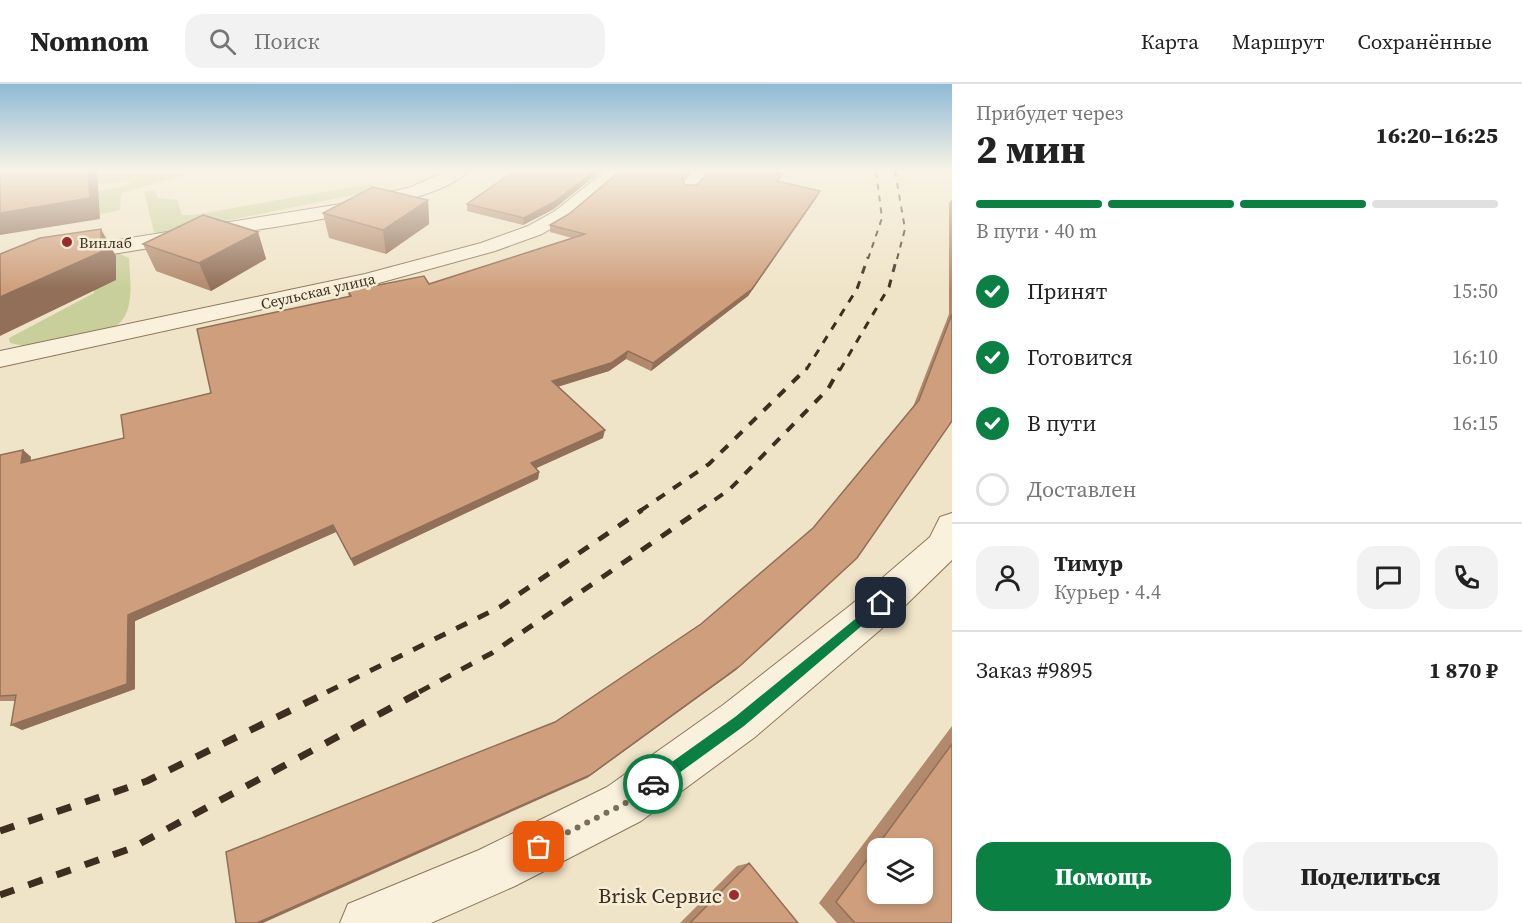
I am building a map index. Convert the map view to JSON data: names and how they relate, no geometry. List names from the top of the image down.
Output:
{
  "streets": {
    "street": ["Сеульская улица"]
  },
  "places": ["Винлаб", "Brisk Сервис"],
  "page": {
    "header": "Nomnom",
    "search": "Поиск",
    "nav": ["Карта", "Маршрут", "Сохранённые"],
    "heading": ["2 мин", "Прибудет через", "16:20–16:25"],
    "panel": [
      "Тимур",
      "Курьер · 4.4",
      "Заказ #9895",
      "1 870 ₽"
    ],
    "bar": "В пути · 40 m",
    "list": [
      ["Принят", "15:50"],
      ["Готовится", "16:10"],
      ["В пути", "16:15"],
      "Доставлен"
    ],
    "buttons": ["Помощь", "Поделиться"]
  }
}
